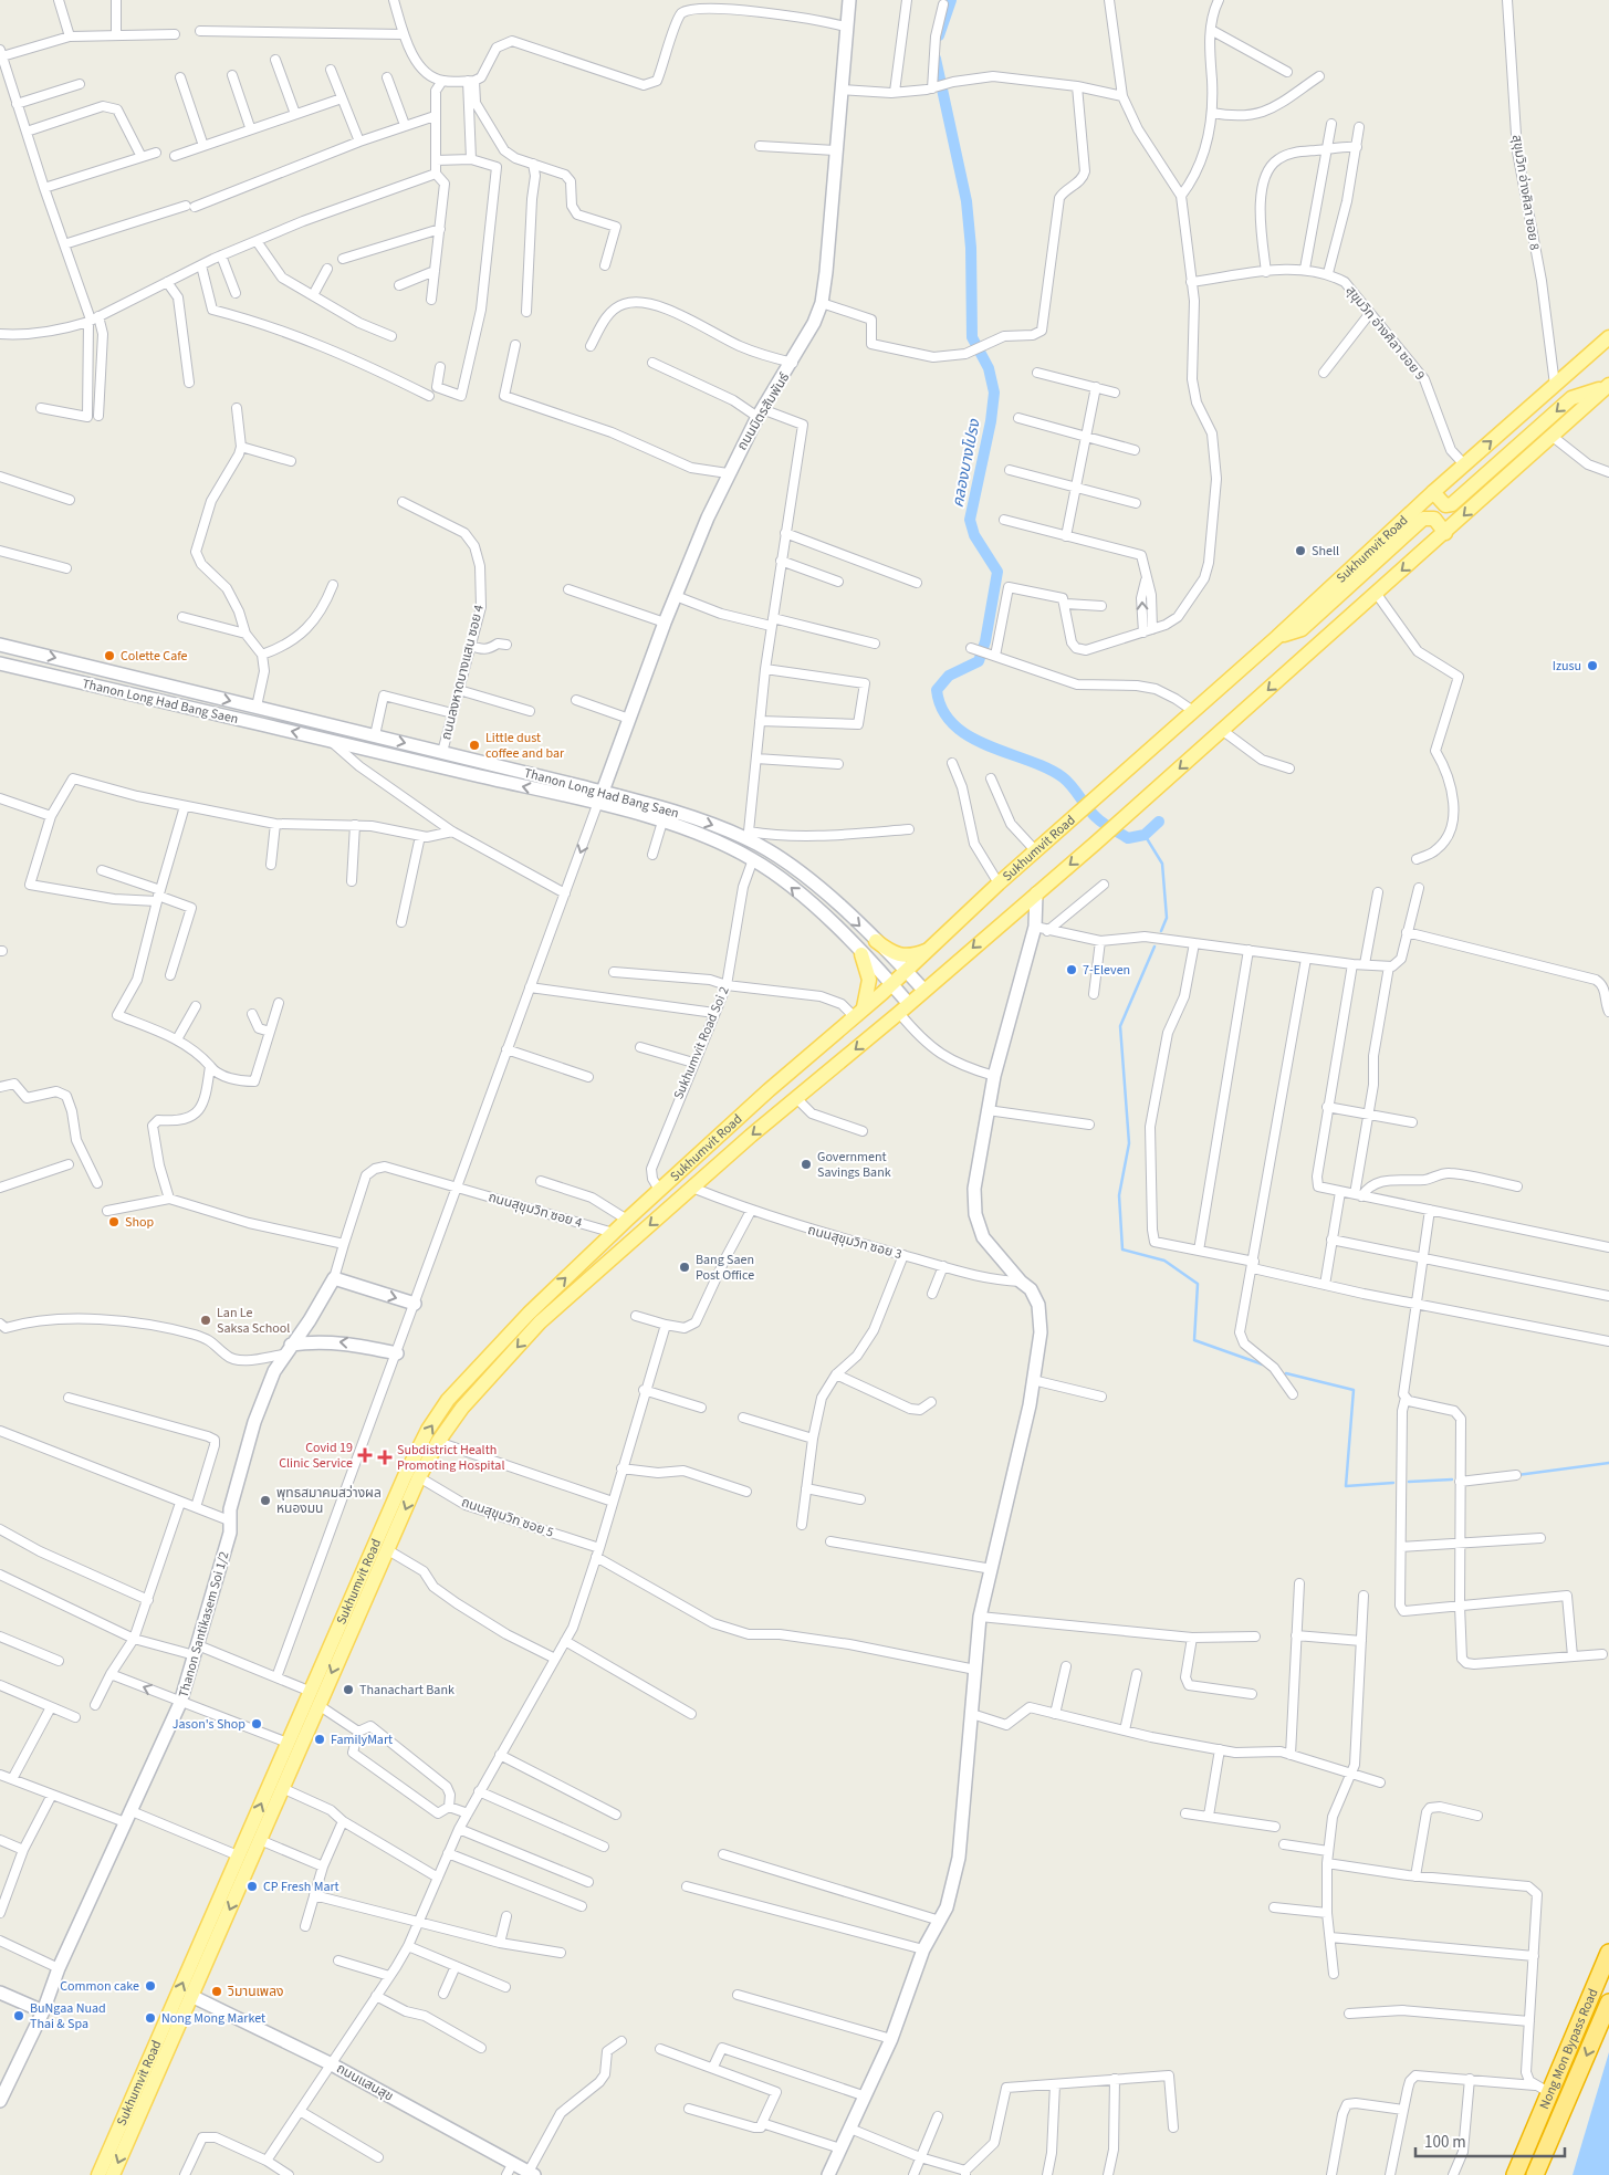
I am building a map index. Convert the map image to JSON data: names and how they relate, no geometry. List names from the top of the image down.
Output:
{
  "streets": {
    "highway": ["Nong Mon Bypass Road"],
    "main road": ["Sukhumvit Road"],
    "street": [
      "สุขุมวิท อ่างศิลา ซอย 8",
      "สุขุมวิท อ่างศิลา ซอย 9",
      "ถนนมิตรสัมพันธ์",
      "ถนนลงหาดบางแสน ซอย 4",
      "Thanon Long Had Bang Saen",
      "Sukhumvit Road Soi 2",
      "ถนนสุขุมวิท ซอย 4",
      "ถนนสุขุมวิท ซอย 3",
      "ถนนสุขุมวิท ซอย 5",
      "Thanon Santikasem Soi 1/2",
      "ถนนแสนสุข"
    ]
  },
  "crossings": [
    ["สุขุมวิท อ่างศิลา ซอย 8", "Sukhumvit Road"],
    ["สุขุมวิท อ่างศิลา ซอย 9", "Sukhumvit Road"],
    ["ถนนมิตรสัมพันธ์", "Thanon Long Had Bang Saen"],
    ["Sukhumvit Road", "Thanon Long Had Bang Saen"],
    ["Sukhumvit Road", "Sukhumvit Road Soi 2"],
    ["Sukhumvit Road", "ถนนสุขุมวิท ซอย 4"],
    ["Sukhumvit Road", "ถนนสุขุมวิท ซอย 3"],
    ["Sukhumvit Road", "ถนนสุขุมวิท ซอย 5"],
    ["Sukhumvit Road", "ถนนแสนสุข"],
    ["ถนนลงหาดบางแสน ซอย 4", "Thanon Long Had Bang Saen"],
    ["Thanon Long Had Bang Saen", "Sukhumvit Road Soi 2"],
    ["ถนนสุขุมวิท ซอย 4", "Thanon Santikasem Soi 1/2"]
  ],
  "water": ["คลองบางโปรง"],
  "places": {
    "other": [
      "Shell",
      "Colette Cafe",
      "Izusu",
      "Little dust coffee and bar",
      "7-Eleven",
      "Government Savings Bank",
      "Shop",
      "Bang Saen Post Office",
      "Lan Le Saksa School",
      "พุทธสมาคมสว่างผล หนองมน",
      "Thanachart Bank",
      "Jason's Shop",
      "FamilyMart",
      "CP Fresh Mart",
      "Common cake",
      "วิมานเพลง",
      "BuNgaa Nuad Thai & Spa",
      "Nong Mong Market"
    ],
    "health": ["Covid 19 Clinic Service", "Subdistrict Health Promoting Hospital"]
  },
  "scale_bar": "100 m"
}
